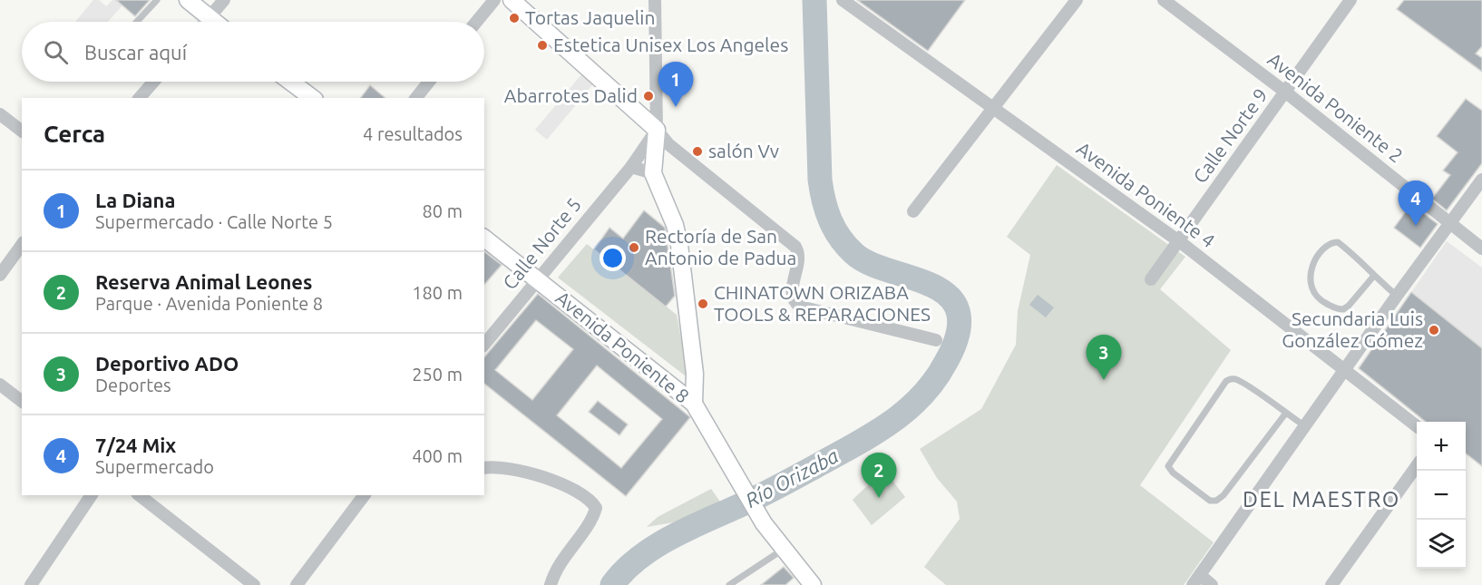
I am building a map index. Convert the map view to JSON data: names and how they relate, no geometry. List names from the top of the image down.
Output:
{
  "streets": {
    "street": [
      "Avenida Poniente 2",
      "Calle Norte 9",
      "Avenida Poniente 4",
      "Calle Norte 5",
      "Avenida Poniente 8"
    ]
  },
  "crossings": [
    ["Avenida Poniente 2", "Calle Norte 9"],
    ["Calle Norte 9", "Avenida Poniente 4"],
    ["Calle Norte 5", "Avenida Poniente 8"]
  ],
  "districts": ["DEL MAESTRO"],
  "water": ["Río Orizaba"],
  "places": [
    "Tortas Jaquelin",
    "Estetica Unisex Los Angeles",
    "Abarrotes Dalid",
    "salón Vv",
    "Rectoría de San Antonio de Padua",
    "CHINATOWN ORIZABA TOOLS & REPARACIONES",
    "Secundaria Luis González Gómez"
  ],
  "page": {
    "search": "Buscar aquí",
    "pins": [
      "1",
      "4",
      "3",
      "2"
    ],
    "heading": ["Cerca", "4 resultados"],
    "list": [
      {
        "mark": "1",
        "name": "La Diana",
        "note": "Supermercado · Calle Norte 5",
        "value": "80 m"
      },
      {
        "mark": "2",
        "name": "Reserva Animal Leones",
        "note": "Parque · Avenida Poniente 8",
        "value": "180 m"
      },
      {
        "mark": "3",
        "name": "Deportivo ADO",
        "note": "Deportes",
        "value": "250 m"
      },
      {
        "mark": "4",
        "name": "7/24 Mix",
        "note": "Supermercado",
        "value": "400 m"
      }
    ],
    "map_buttons": ["+", "−"]
  }
}
